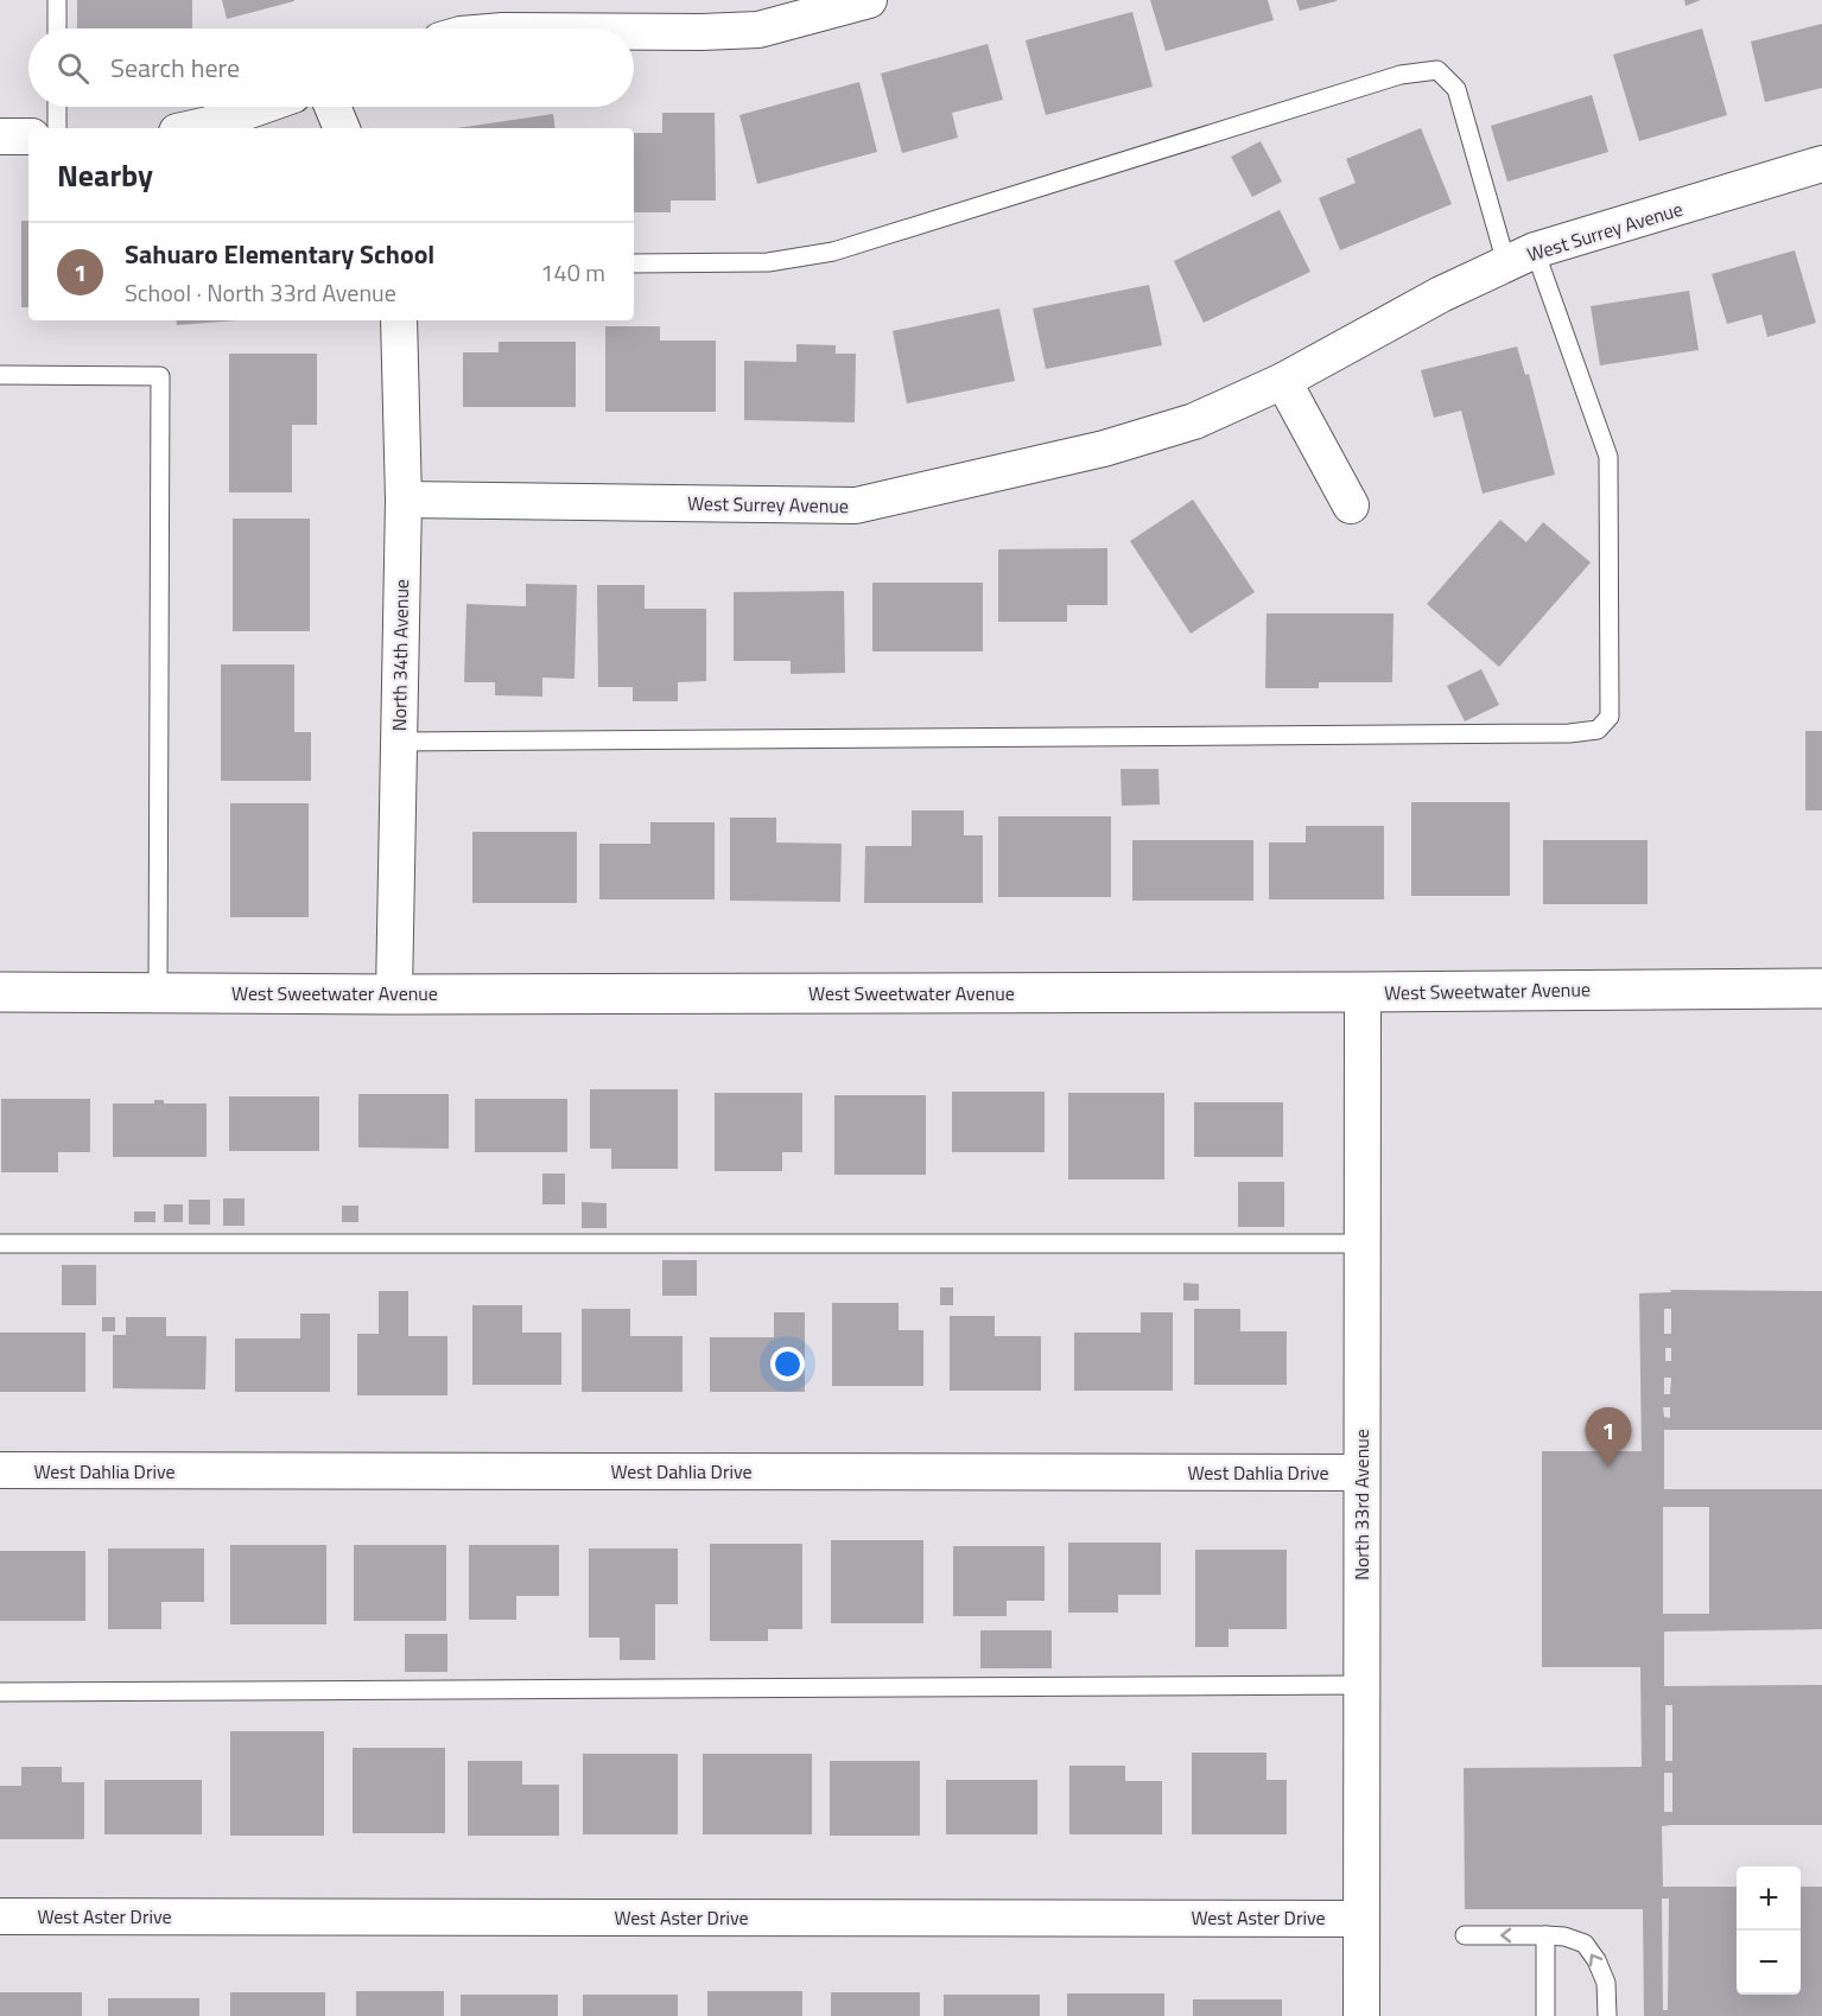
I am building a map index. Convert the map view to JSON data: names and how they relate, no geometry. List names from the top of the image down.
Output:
{
  "streets": {
    "street": [
      "West Surrey Avenue",
      "North 34th Avenue",
      "West Sweetwater Avenue",
      "West Dahlia Drive",
      "North 33rd Avenue",
      "West Aster Drive"
    ]
  },
  "crossings": [
    ["West Surrey Avenue", "North 34th Avenue"],
    ["North 34th Avenue", "West Sweetwater Avenue"],
    ["West Sweetwater Avenue", "North 33rd Avenue"],
    ["West Dahlia Drive", "North 33rd Avenue"],
    ["North 33rd Avenue", "West Aster Drive"]
  ],
  "page": {
    "search": "Search here",
    "heading": "Nearby",
    "list": [
      {
        "mark": "1",
        "name": "Sahuaro Elementary School",
        "note": "School · North 33rd Avenue",
        "value": "140 m"
      }
    ],
    "pins": "1",
    "map_buttons": ["+", "−"]
  }
}
